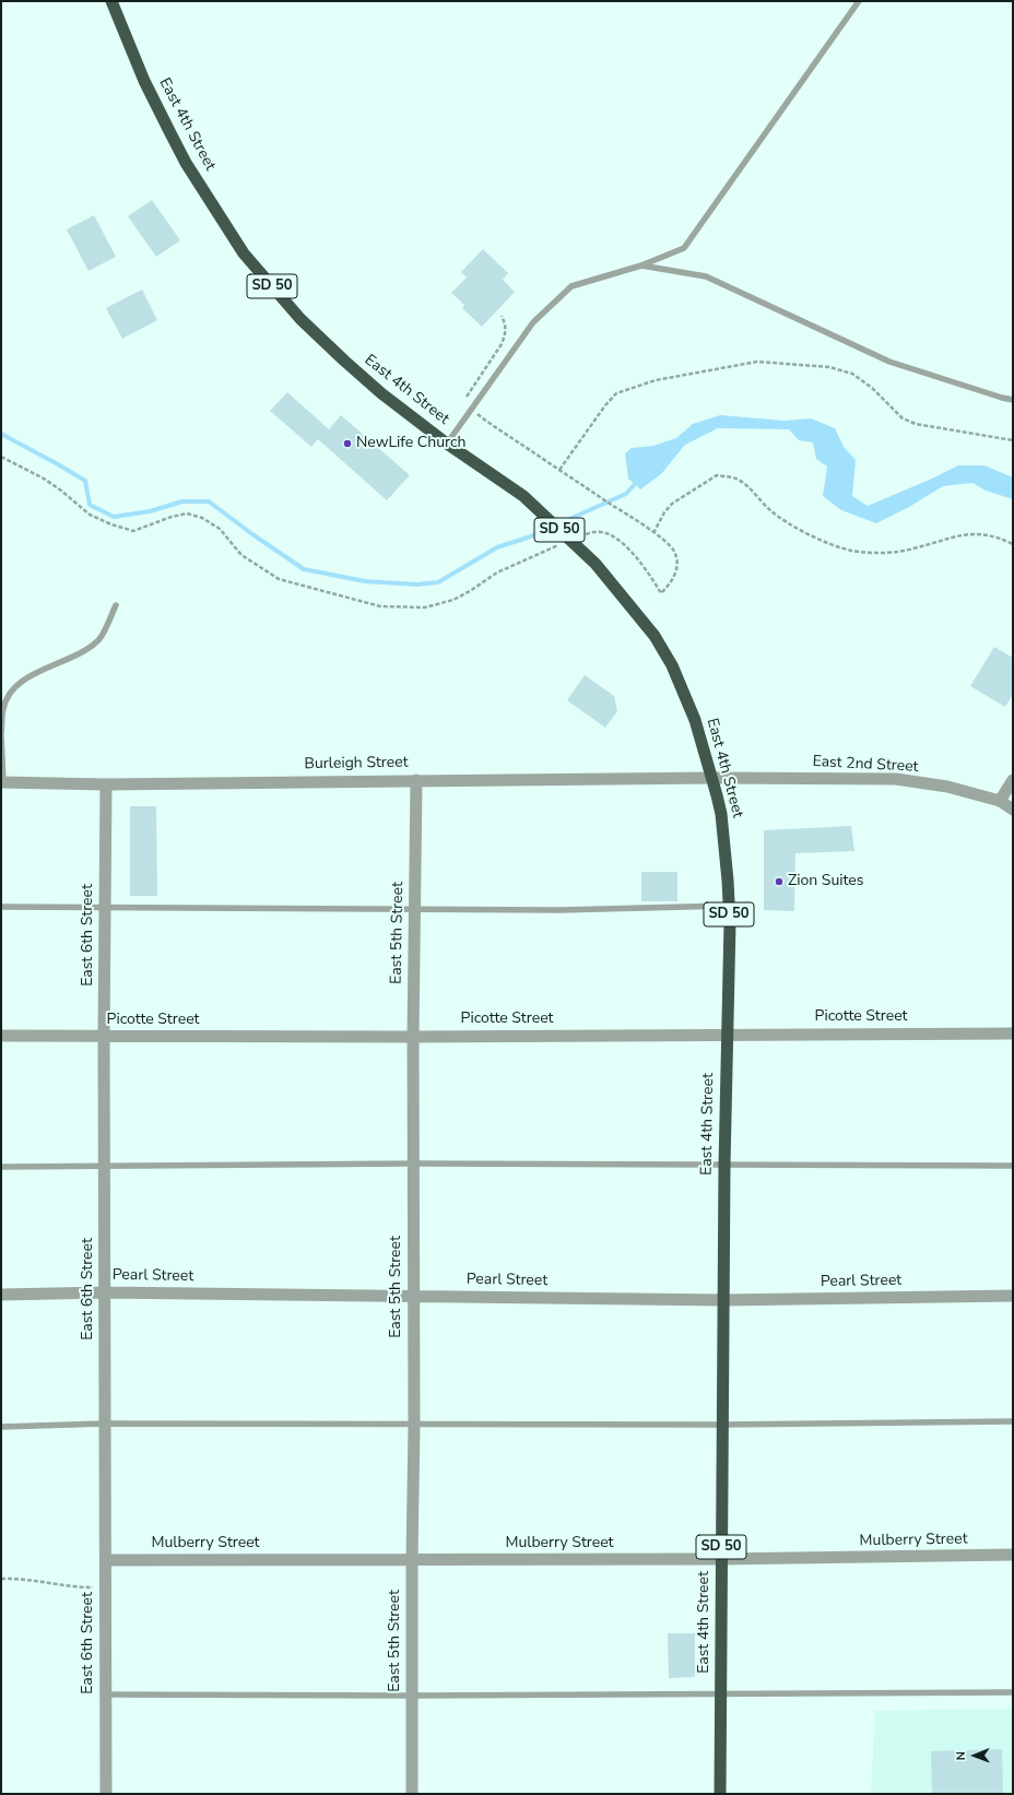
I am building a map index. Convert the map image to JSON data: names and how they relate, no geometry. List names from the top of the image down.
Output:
{
  "streets": {
    "highway": ["East 4th Street", "SD 50"],
    "street": [
      "Burleigh Street",
      "East 2nd Street",
      "East 5th Street",
      "East 6th Street",
      "Picotte Street",
      "Pearl Street",
      "Mulberry Street"
    ]
  },
  "crossings": [
    ["East 4th Street", "Burleigh Street"],
    ["East 4th Street", "East 2nd Street"],
    ["East 4th Street", "Picotte Street"],
    ["East 4th Street", "Pearl Street"],
    ["East 4th Street", "Mulberry Street"],
    ["Burleigh Street", "East 2nd Street"],
    ["Burleigh Street", "East 5th Street"],
    ["Burleigh Street", "East 6th Street"],
    ["East 5th Street", "Picotte Street"],
    ["East 5th Street", "Pearl Street"],
    ["East 5th Street", "Mulberry Street"],
    ["East 6th Street", "Picotte Street"],
    ["East 6th Street", "Pearl Street"],
    ["East 6th Street", "Mulberry Street"]
  ],
  "places": ["NewLife Church", "Zion Suites"],
  "north": "left"
}
